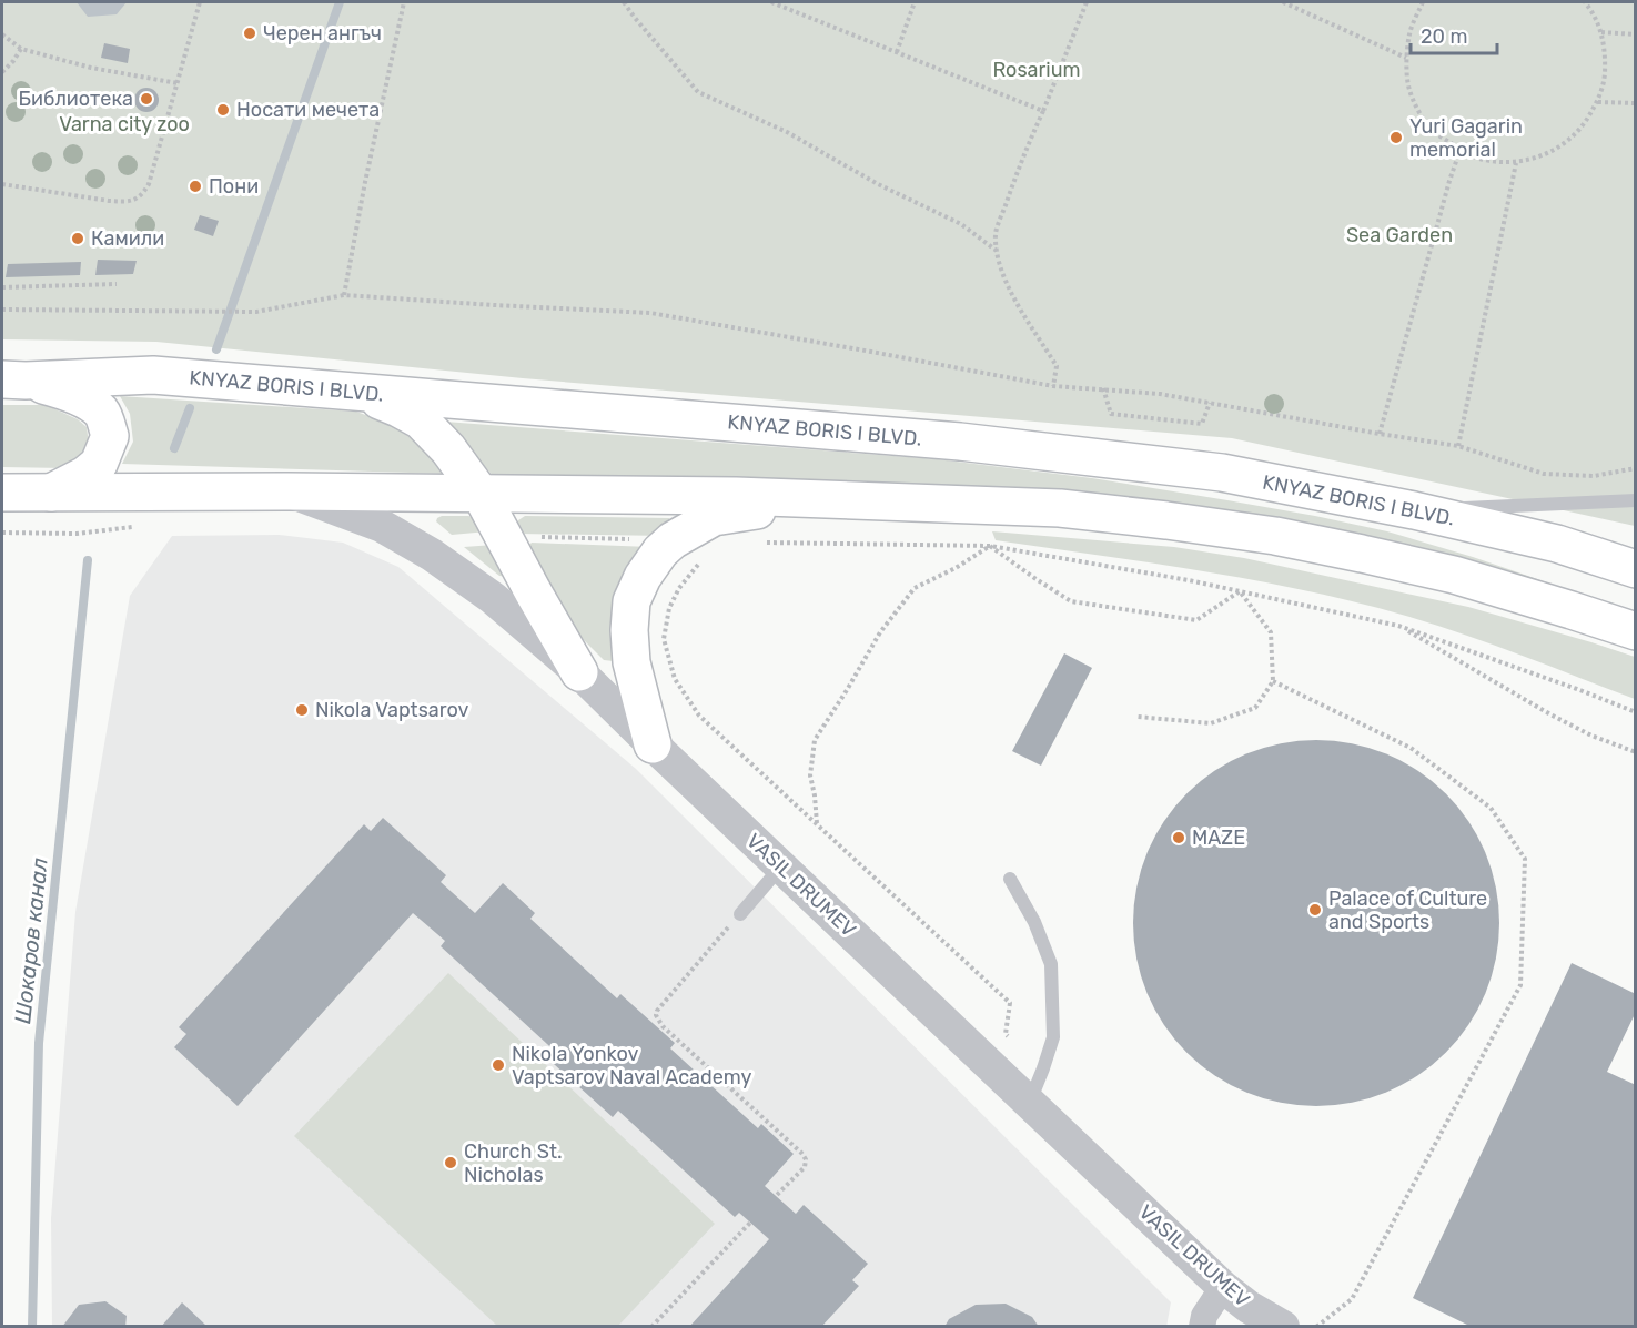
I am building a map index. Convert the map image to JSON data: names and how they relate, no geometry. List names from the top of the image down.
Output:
{
  "streets": {
    "main road": ["KNYAZ BORIS I BLVD."],
    "street": ["VASIL DRUMEV"]
  },
  "water": ["Шокаров канал"],
  "parks": ["Rosarium", "Varna city zoo", "Sea Garden"],
  "places": [
    "Черен ангъч",
    "Библиотека",
    "Носати мечета",
    "Yuri Gagarin memorial",
    "Пони",
    "Камили",
    "Nikola Vaptsarov",
    "MAZE",
    "Palace of Culture and Sports",
    "Nikola Yonkov Vaptsarov Naval Academy",
    "Church St. Nicholas"
  ],
  "scale_bar": "20 m"
}
